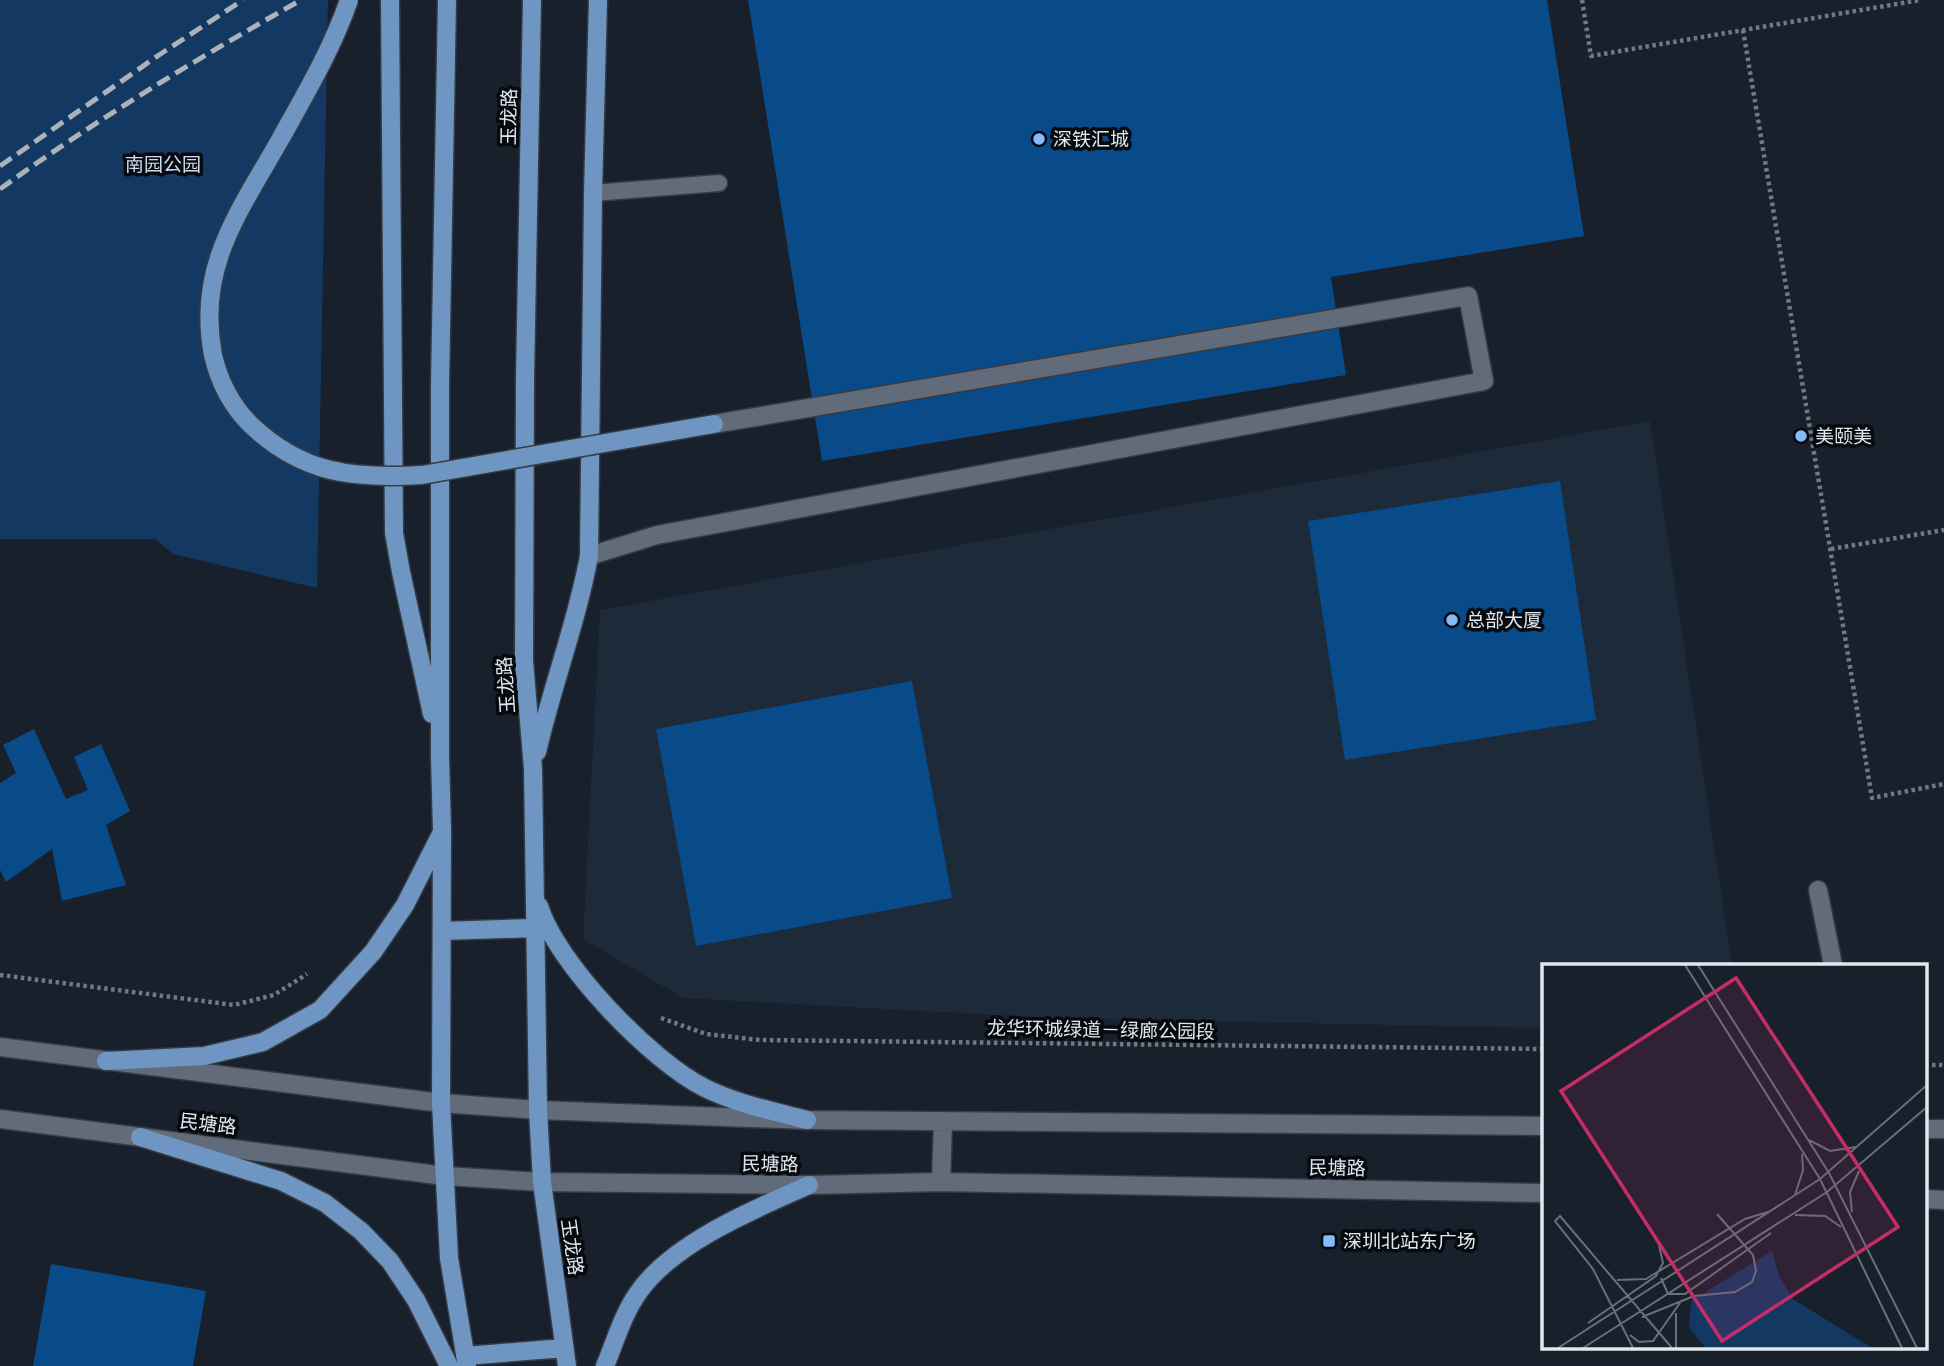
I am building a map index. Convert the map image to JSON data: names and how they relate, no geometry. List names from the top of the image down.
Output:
{
  "streets": {
    "main road": ["玉龙路", "民塘路"],
    "path": ["龙华环城绿道－绿廊公园段"]
  },
  "crossings": [
    ["玉龙路", "民塘路"]
  ],
  "parks": ["南园公园"],
  "places": {
    "other": ["深铁汇城", "美颐美", "总部大厦"],
    "transit": ["深圳北站东广场"]
  }
}
